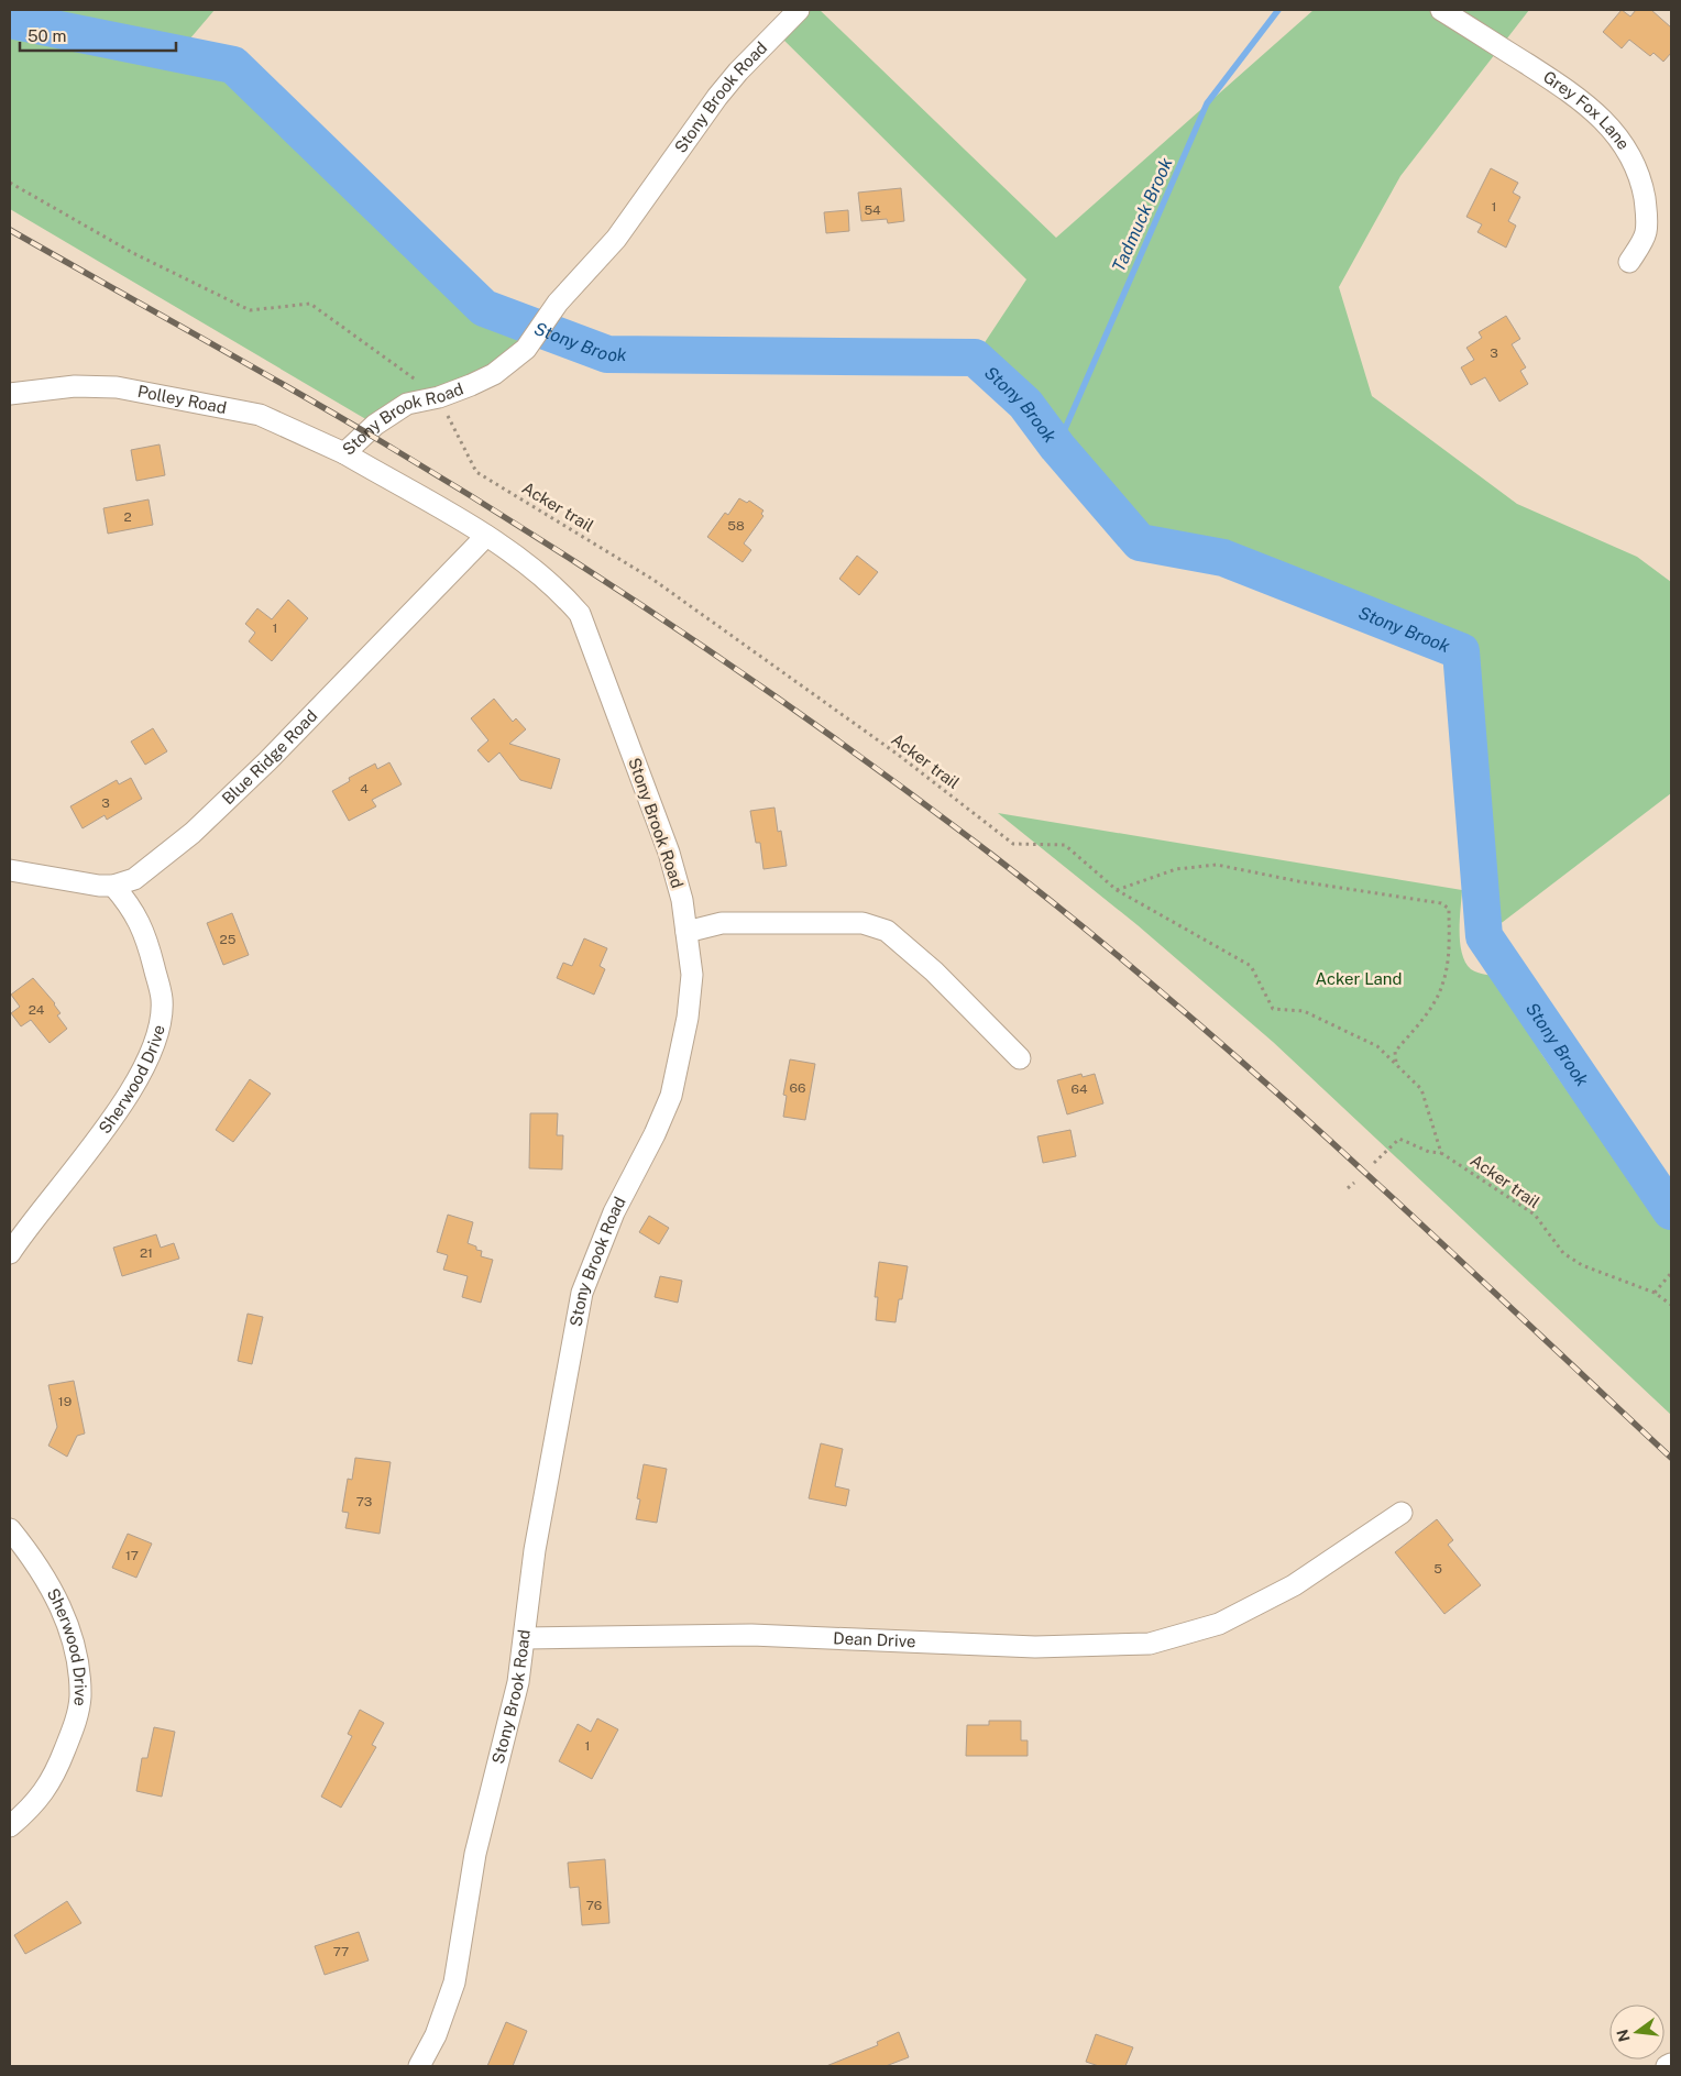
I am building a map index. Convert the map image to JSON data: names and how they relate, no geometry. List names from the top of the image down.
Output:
{
  "streets": {
    "street": [
      "Stony Brook Road",
      "Grey Fox Lane",
      "Polley Road",
      "Blue Ridge Road",
      "Sherwood Drive",
      "Dean Drive"
    ],
    "path": ["Acker trail"]
  },
  "crossings": [
    ["Stony Brook Road", "Polley Road"],
    ["Stony Brook Road", "Acker trail"],
    ["Stony Brook Road", "Blue Ridge Road"],
    ["Stony Brook Road", "Dean Drive"],
    ["Blue Ridge Road", "Sherwood Drive"]
  ],
  "water": ["Tadmuck Brook", "Stony Brook"],
  "parks": ["Acker Land"],
  "house_numbers": [
    "1",
    "54",
    "3",
    "2",
    "58",
    "1",
    "4",
    "3",
    "25",
    "24",
    "66",
    "64",
    "21",
    "19",
    "73",
    "17",
    "5",
    "1",
    "76",
    "77"
  ],
  "scale_bar": "50 m",
  "north": "left"
}
